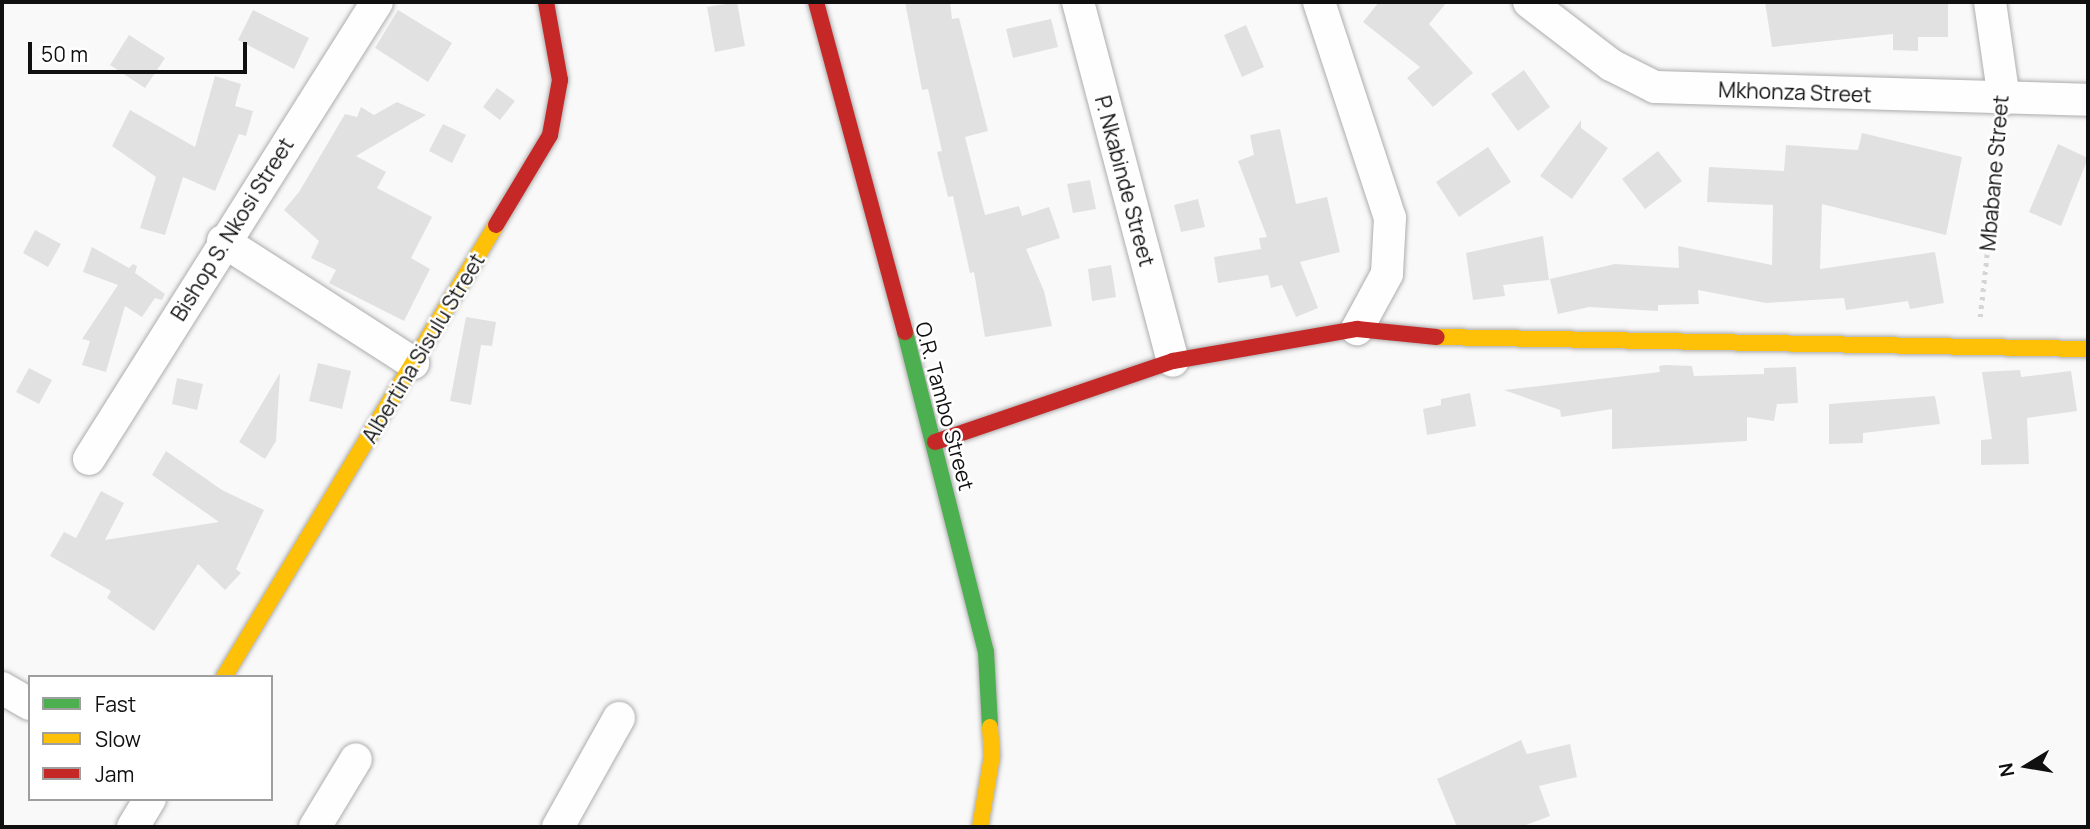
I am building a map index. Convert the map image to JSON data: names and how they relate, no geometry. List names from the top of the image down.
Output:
{
  "streets": {
    "street": [
      "Mkhonza Street",
      "Mbabane Street",
      "P. Nkabinde Street",
      "Bishop S. Nkosi Street",
      "Albertina Sisulu Street",
      "O.R. Tambo Street"
    ]
  },
  "crossings": [
    ["Mkhonza Street", "Mbabane Street"]
  ],
  "legend": ["Fast", "Slow", "Jam"],
  "scale_bar": "50 m",
  "north": "left"
}
